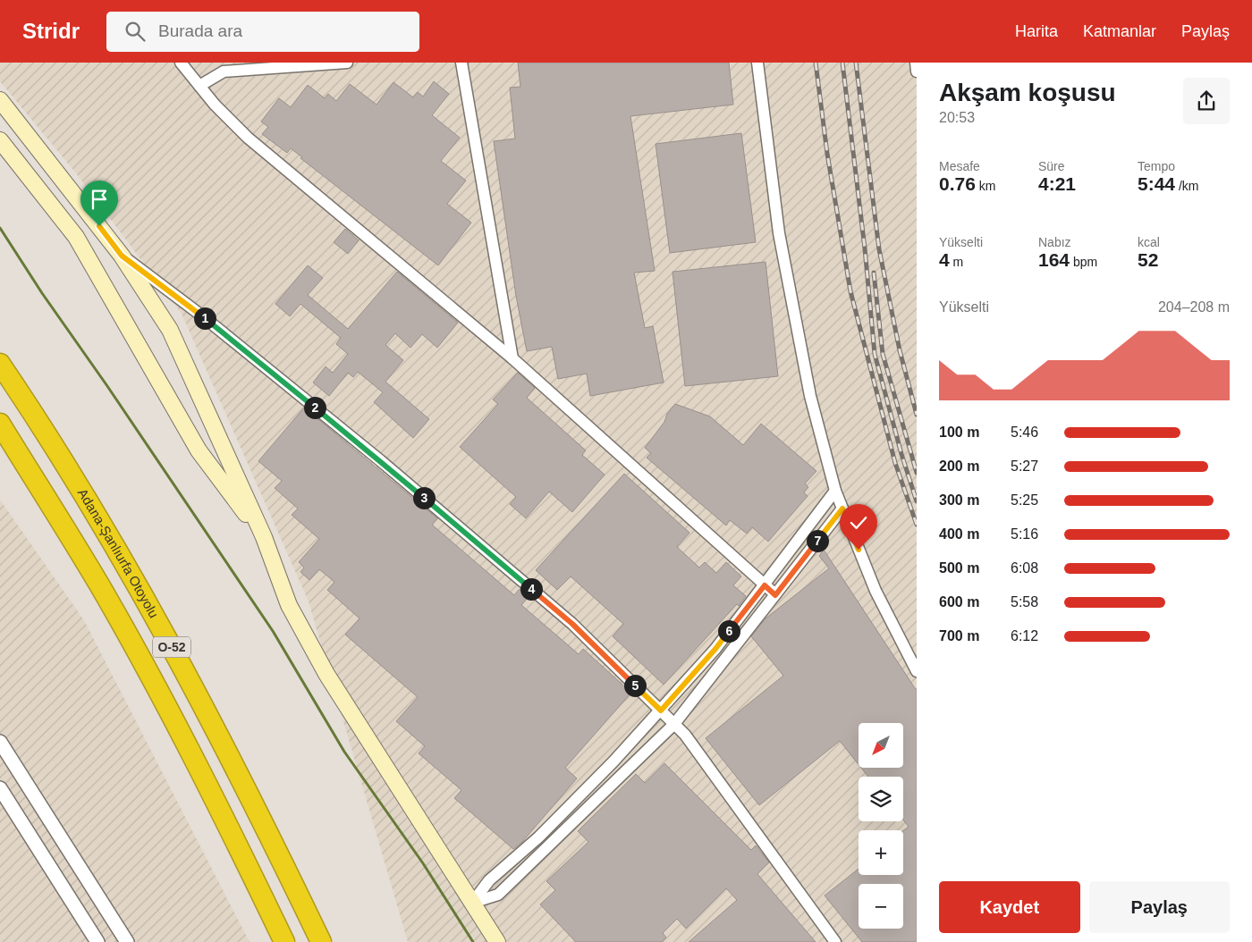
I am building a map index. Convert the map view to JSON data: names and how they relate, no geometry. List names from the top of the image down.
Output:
{
  "streets": {
    "highway": ["Adana-Şanlıurfa Otoyolu", "O-52"]
  },
  "north": "bottom left",
  "page": {
    "header": "Stridr",
    "search": "Burada ara",
    "nav": ["Harita", "Katmanlar", "Paylaş"],
    "heading": ["Akşam koşusu", "20:53"],
    "stats": [
      ["Mesafe", "0.76 km"],
      ["Süre", "4:21"],
      ["Tempo", "5:44 /km"],
      ["Yükselti", "4 m"],
      ["Nabız", "164 bpm"],
      ["kcal", "52"]
    ],
    "chart": ["Yükselti", "204–208 m"],
    "pins": [
      "1",
      "2",
      "3",
      "7",
      "4",
      "6",
      "5"
    ],
    "list": [
      {
        "name": "100 m",
        "note": "5:46"
      },
      {
        "name": "200 m",
        "note": "5:27"
      },
      {
        "name": "300 m",
        "note": "5:25"
      },
      {
        "name": "400 m",
        "note": "5:16"
      },
      {
        "name": "500 m",
        "note": "6:08"
      },
      {
        "name": "600 m",
        "note": "5:58"
      },
      {
        "name": "700 m",
        "note": "6:12"
      }
    ],
    "map_buttons": ["+", "−"],
    "buttons": ["Kaydet", "Paylaş"]
  }
}
